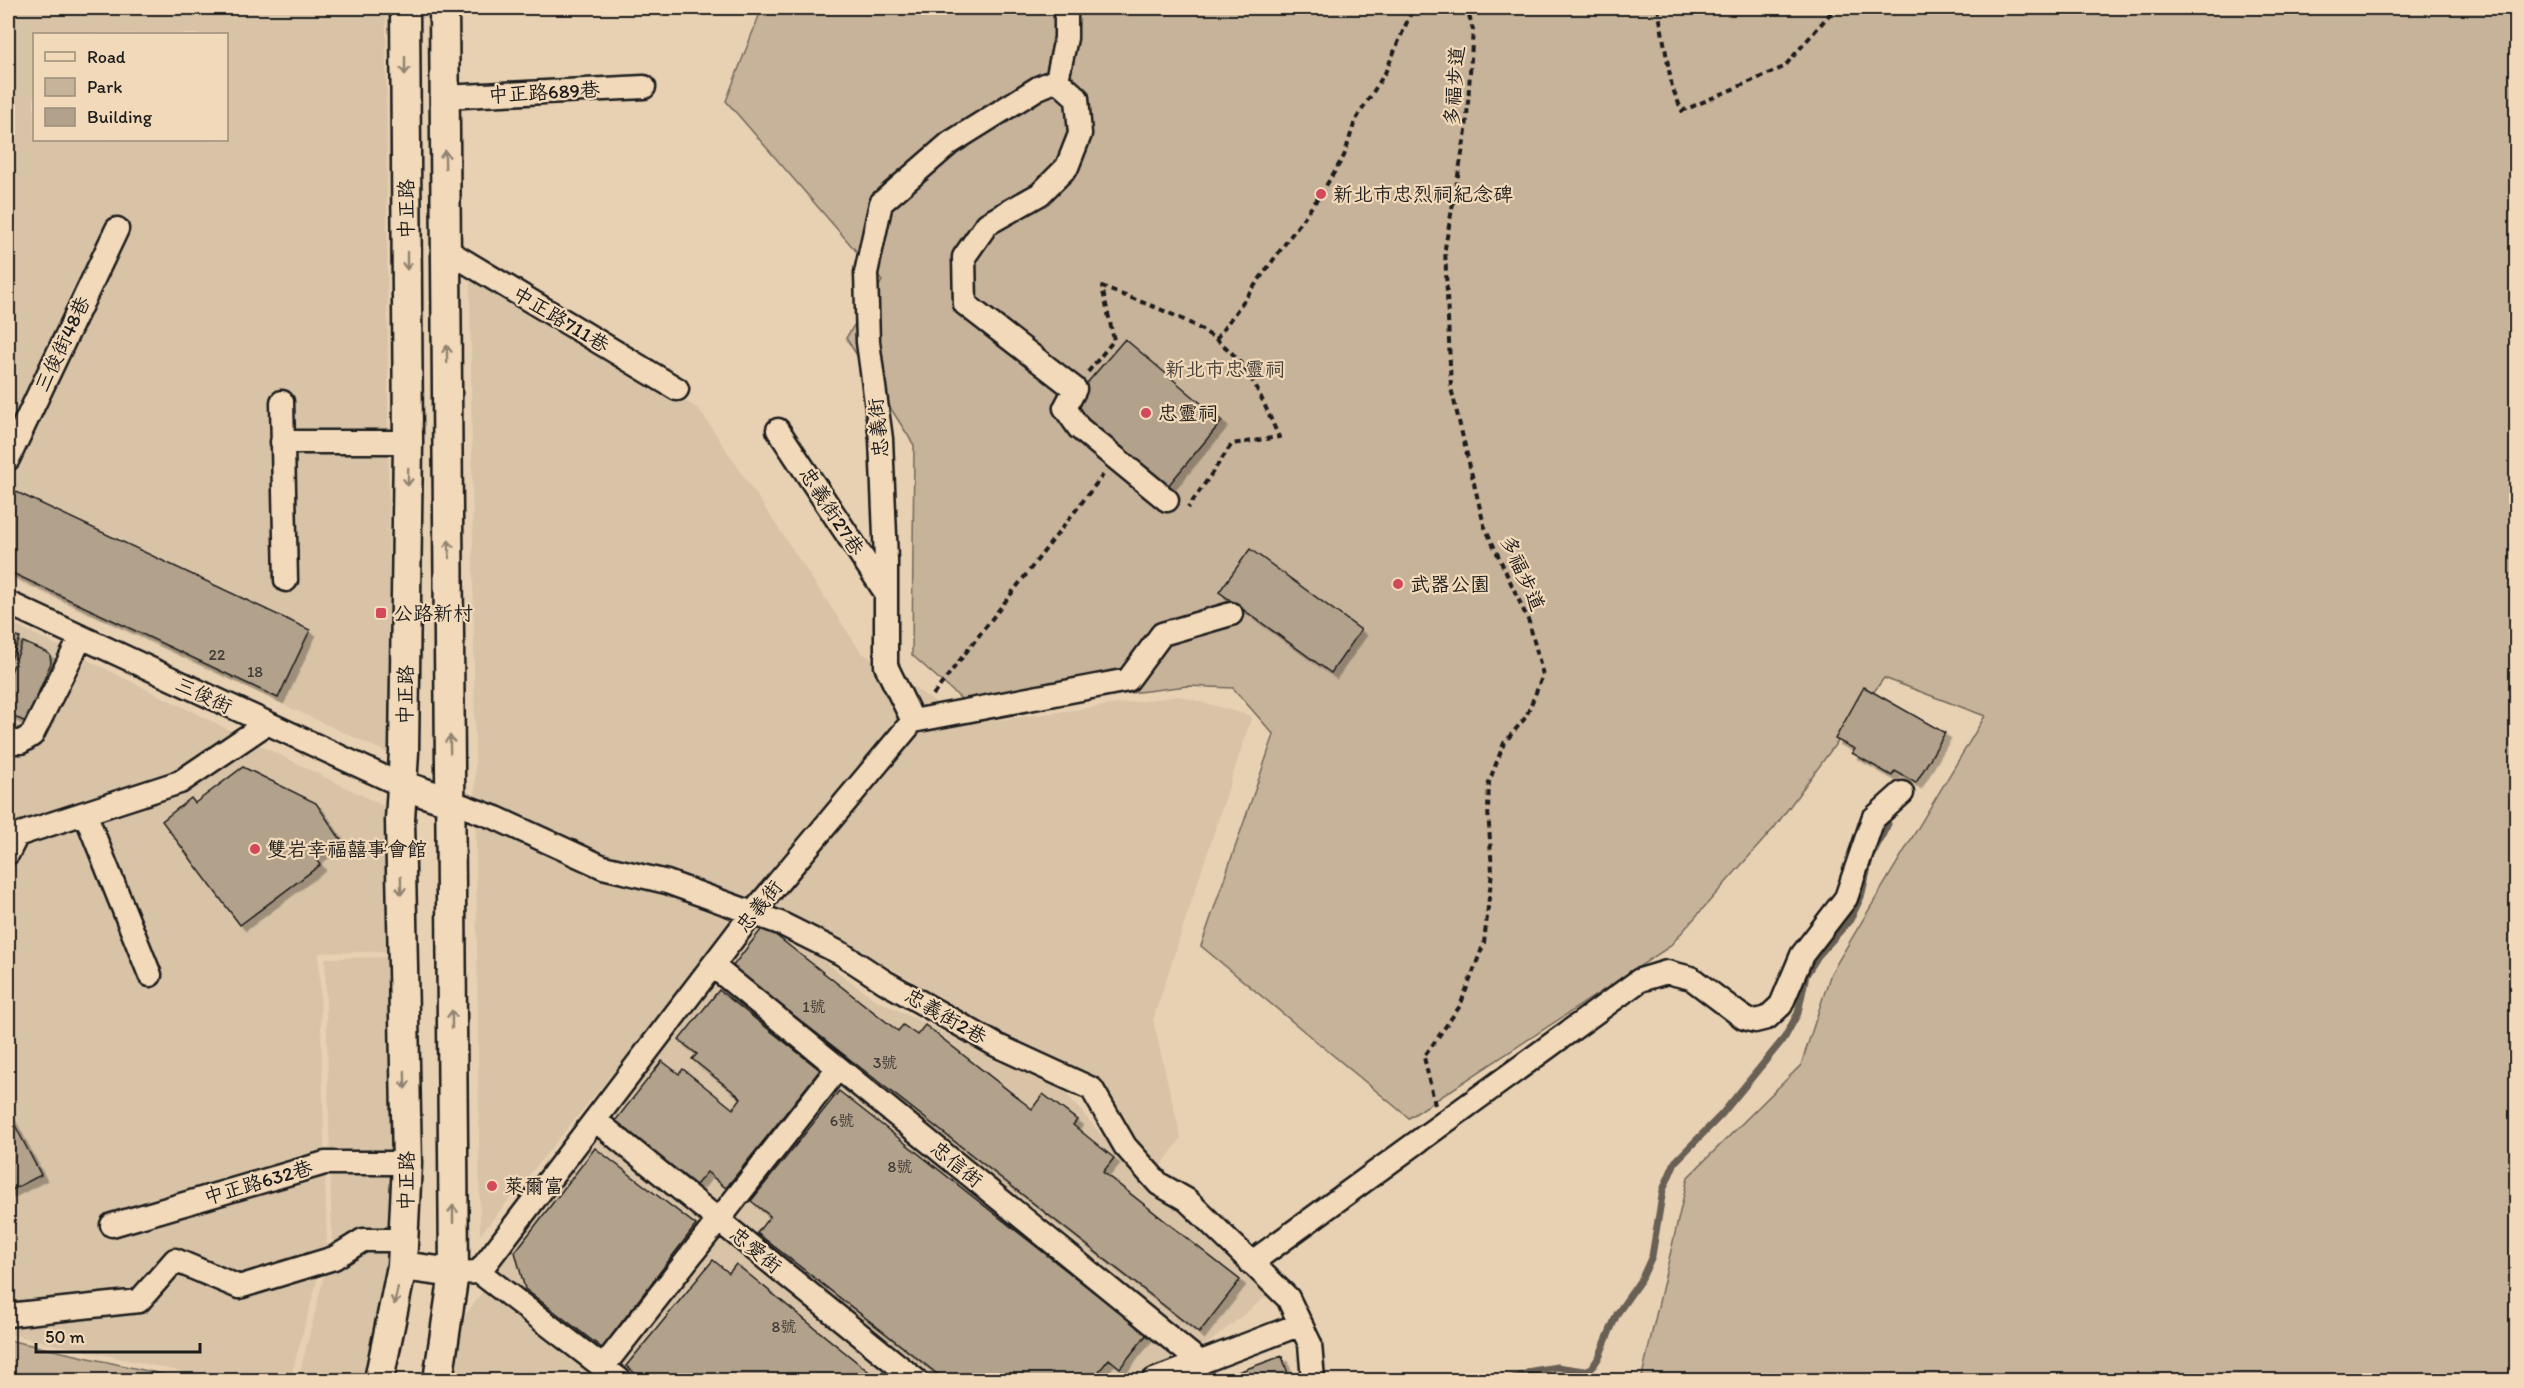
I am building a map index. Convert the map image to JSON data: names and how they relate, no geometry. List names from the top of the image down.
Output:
{
  "streets": {
    "main road": ["中正路"],
    "street": [
      "中正路689巷",
      "中正路711巷",
      "三俊街48巷",
      "忠義街",
      "忠義街27巷",
      "三俊街",
      "忠義街2巷",
      "忠信街",
      "中正路632巷",
      "忠愛街"
    ],
    "path": ["多福步道"]
  },
  "crossings": [
    ["中正路689巷", "中正路"],
    ["中正路", "中正路711巷"],
    ["中正路", "忠義街"],
    ["中正路", "三俊街"],
    ["中正路", "忠義街2巷"],
    ["中正路", "中正路632巷"],
    ["忠義街", "忠義街27巷"],
    ["忠義街", "忠義街2巷"],
    ["忠義街", "忠信街"],
    ["忠義街", "忠愛街"]
  ],
  "parks": ["新北市忠靈祠"],
  "places": {
    "other": [
      "新北市忠烈祠紀念碑",
      "忠靈祠",
      "武器公園",
      "雙岩幸福囍事會館",
      "萊爾富"
    ],
    "transit": ["公路新村"]
  },
  "house_numbers": [
    "22",
    "18",
    "1號",
    "3號",
    "6號",
    "8號",
    "8號"
  ],
  "legend": ["Road", "Park", "Building"],
  "scale_bar": "50 m"
}
